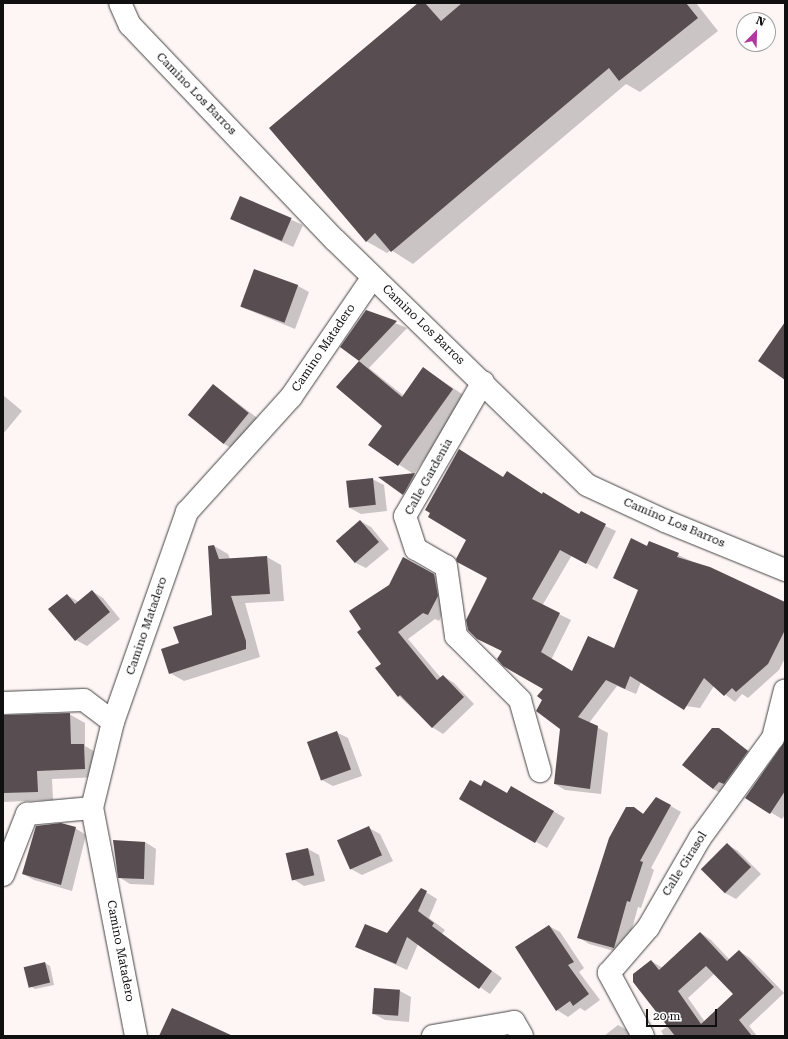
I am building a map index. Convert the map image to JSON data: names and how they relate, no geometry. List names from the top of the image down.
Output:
{
  "streets": {
    "street": [
      "Camino Los Barros",
      "Camino Matadero",
      "Calle Gardenia",
      "Calle Girasol"
    ]
  },
  "crossings": [
    ["Camino Los Barros", "Camino Matadero"],
    ["Camino Los Barros", "Calle Gardenia"]
  ],
  "scale_bar": "20 m",
  "north": "top right"
}
